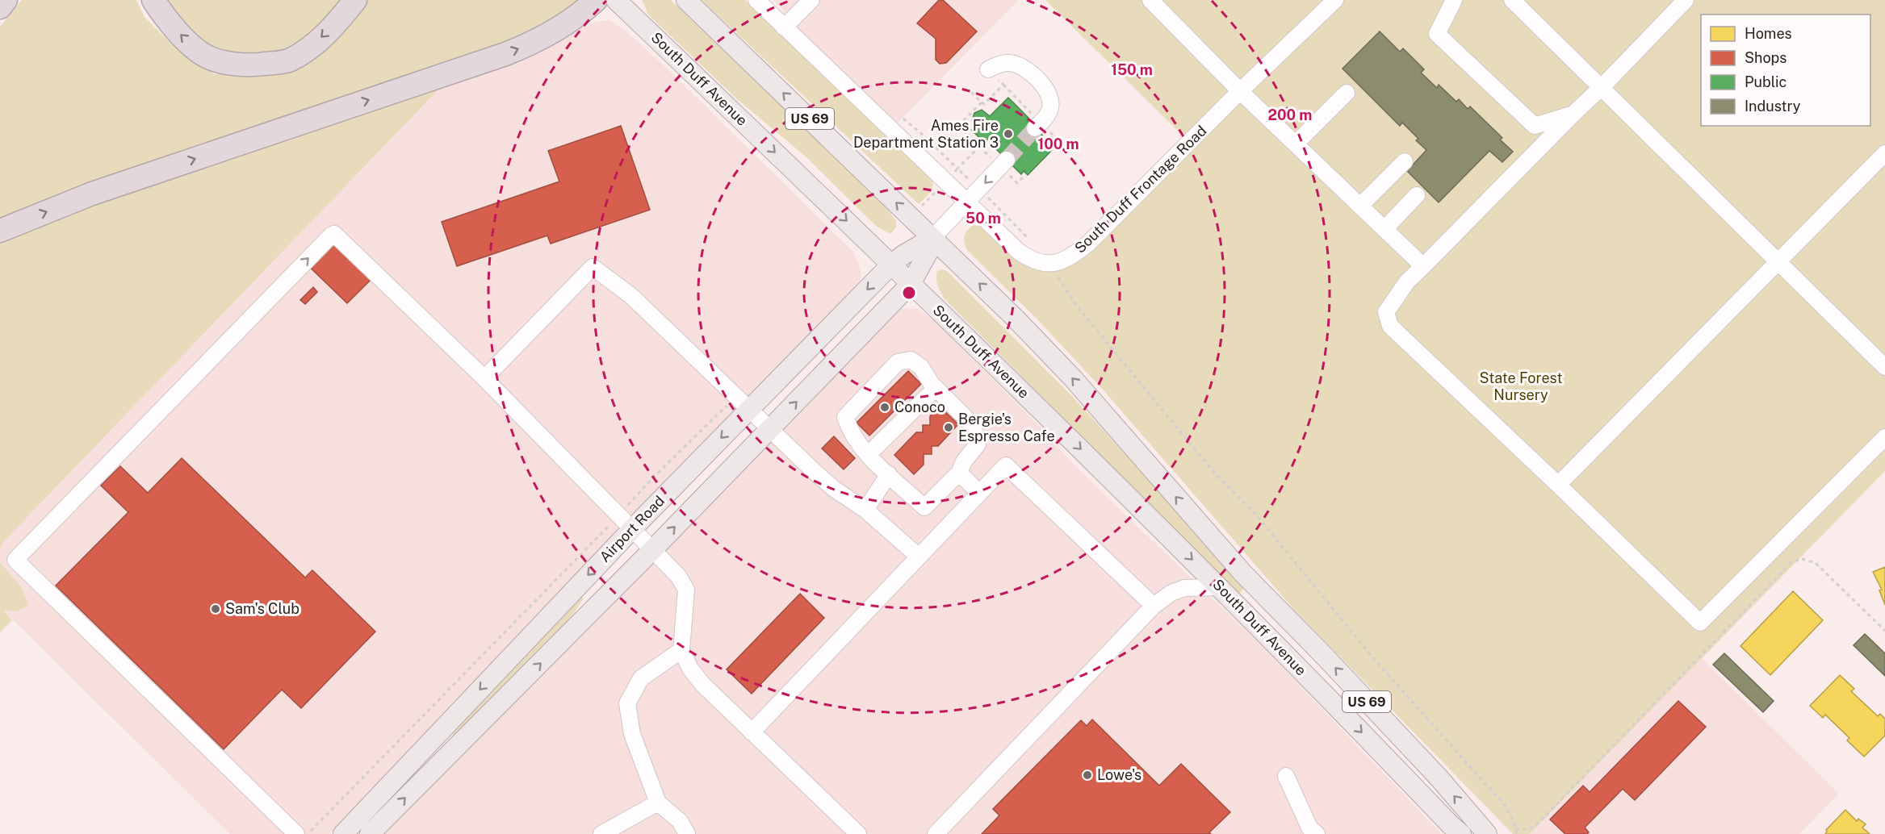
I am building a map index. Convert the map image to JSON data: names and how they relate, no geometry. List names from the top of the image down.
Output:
{
  "streets": {
    "main road": ["South Duff Avenue", "US 69", "Airport Road"],
    "street": ["South Duff Frontage Road"]
  },
  "crossings": [
    ["South Duff Avenue", "Airport Road"],
    ["South Duff Frontage Road", "Airport Road"]
  ],
  "parks": ["State Forest Nursery"],
  "places": [
    "Ames Fire Department Station 3",
    "Conoco",
    "Bergie's Espresso Cafe",
    "Sam's Club",
    "Lowe's"
  ],
  "legend": [
    "Homes",
    "Shops",
    "Public",
    "Industry"
  ],
  "rings": [
    "150 m",
    "200 m",
    "100 m",
    "50 m"
  ]
}
